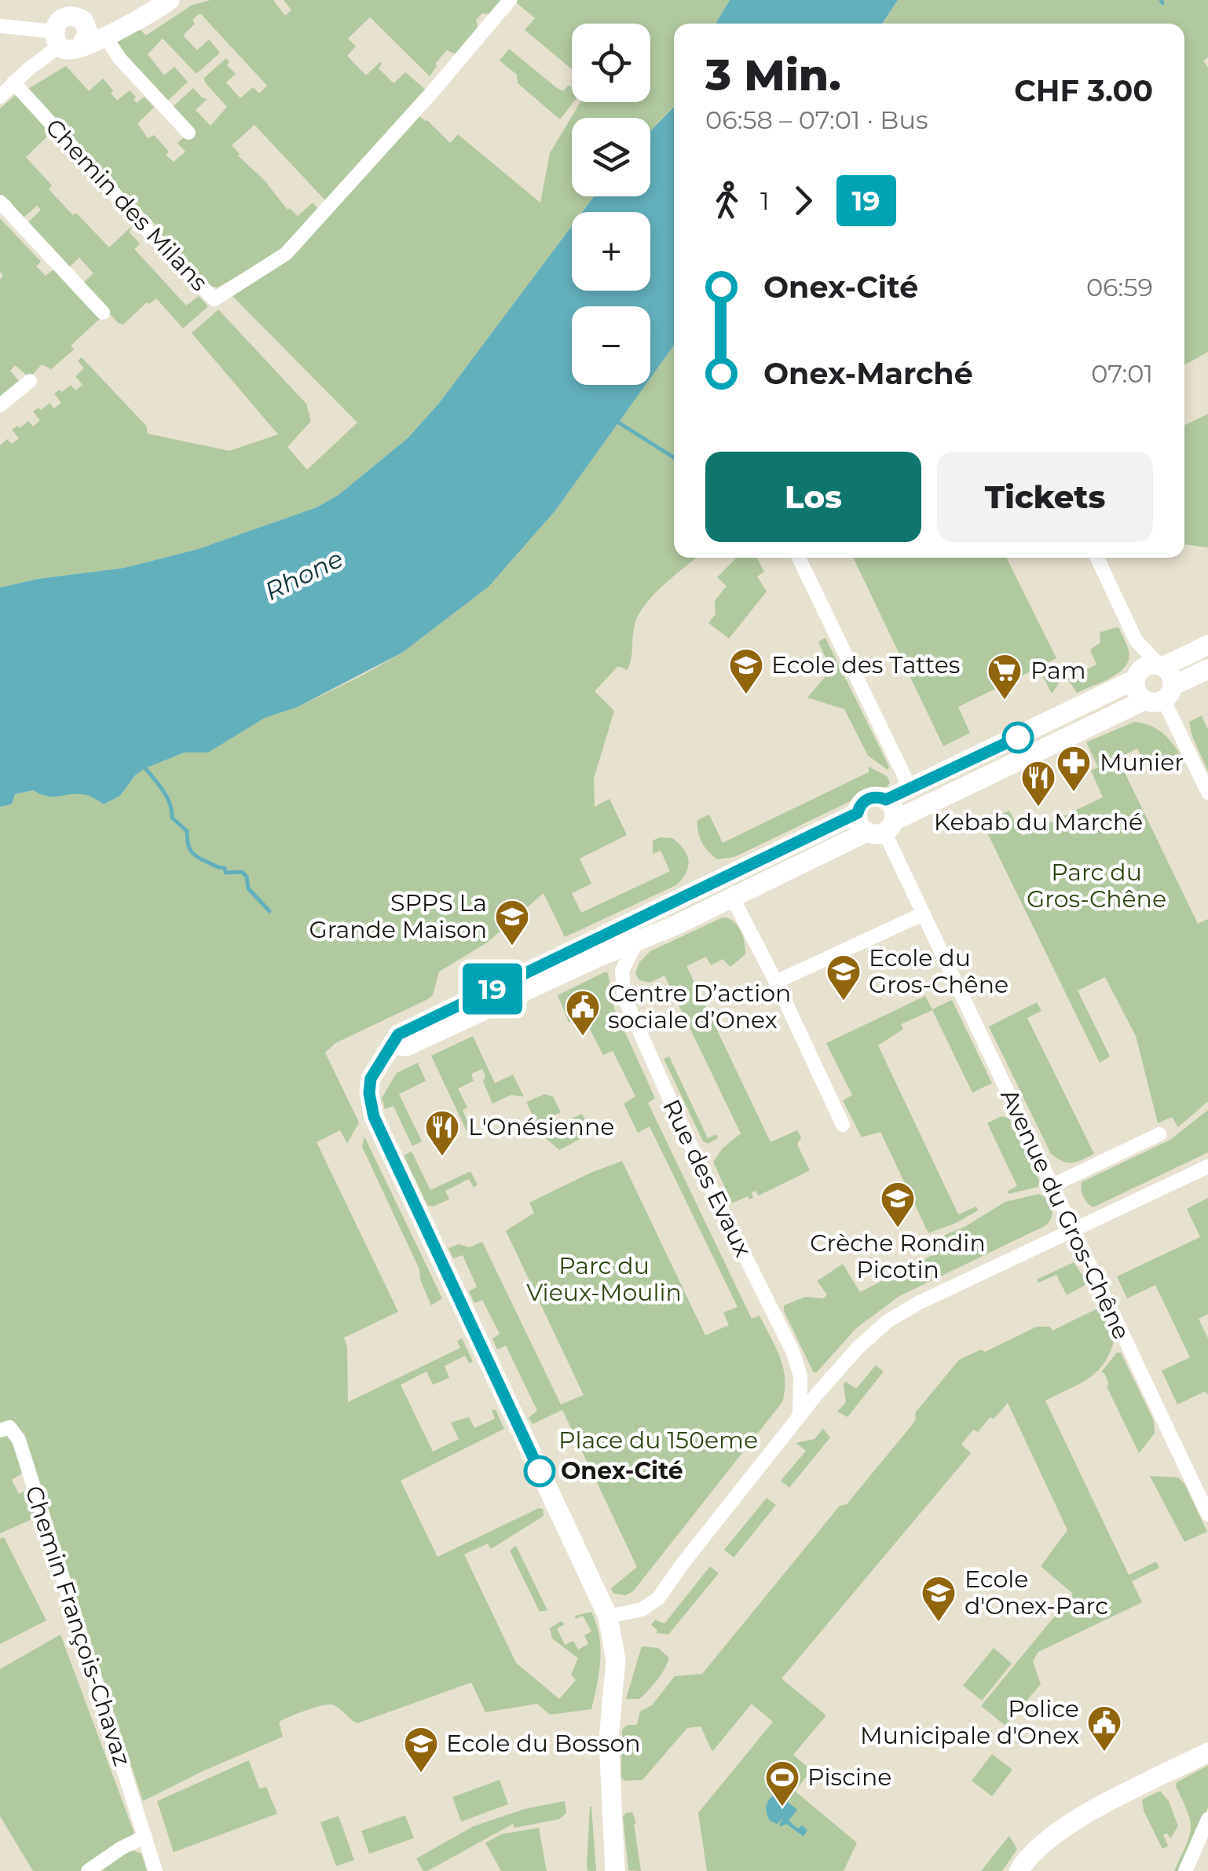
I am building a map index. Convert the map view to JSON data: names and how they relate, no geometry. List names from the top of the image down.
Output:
{
  "streets": {
    "street": [
      "Chemin des Milans",
      "Rue des Evaux",
      "Avenue du Gros-Chêne",
      "Chemin François-Chavaz"
    ]
  },
  "water": ["Rhone"],
  "parks": ["Parc du Gros-Chêne", "Parc du Vieux-Moulin", "Place du 150eme"],
  "places": {
    "school or university": [
      "Ecole des Tattes",
      "SPPS La Grande Maison",
      "Ecole du Gros-Chêne",
      "Crèche Rondin Picotin",
      "Ecole d'Onex-Parc",
      "Ecole du Bosson"
    ],
    "supermarket": ["Pam"],
    "pharmacy": ["Munier"],
    "restaurant": ["Kebab du Marché", "L'Onésienne"],
    "public building": ["Centre D’action sociale d’Onex", "Police Municipale d'Onex"],
    "other": ["Onex-Cité"],
    "sports": ["Piscine"]
  },
  "lines": ["bus line 19"],
  "page": {
    "on_map": "19",
    "map_buttons": ["+", "−"],
    "heading": ["3 Min.", "06:58 – 07:01 · Bus", "CHF 3.00"],
    "legs": ["1", "19"],
    "list": [
      {
        "name": "Onex-Cité",
        "value": "06:59"
      },
      {
        "name": "Onex-Marché",
        "value": "07:01"
      }
    ],
    "buttons": ["Los", "Tickets"]
  }
}
